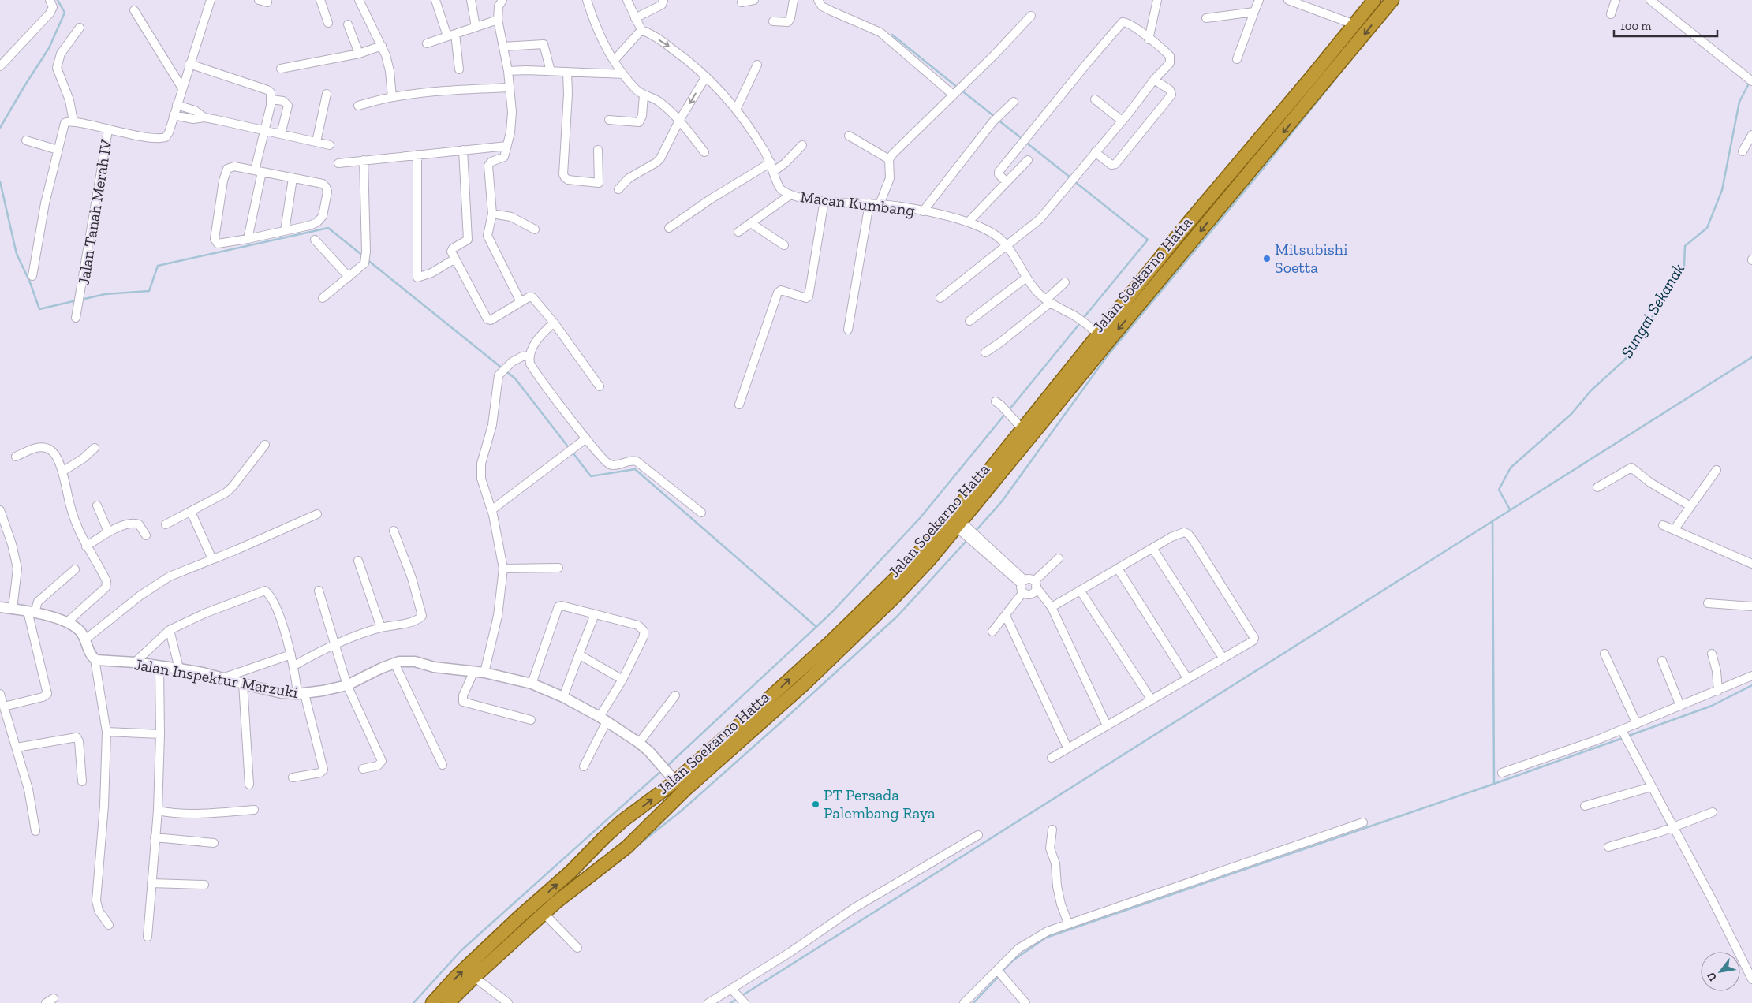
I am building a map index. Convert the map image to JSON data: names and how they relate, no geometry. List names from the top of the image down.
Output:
{
  "streets": {
    "highway": ["Jalan Soekarno Hatta"],
    "street": ["Macan Kumbang", "Jalan Tanah Merah IV", "Jalan Inspektur Marzuki"]
  },
  "crossings": [
    ["Macan Kumbang", "Jalan Soekarno Hatta"],
    ["Jalan Soekarno Hatta", "Jalan Inspektur Marzuki"]
  ],
  "water": ["Sungai Sekanak"],
  "places": ["Mitsubishi Soetta", "PT Persada Palembang Raya"],
  "scale_bar": "100 m",
  "north": "bottom left"
}
